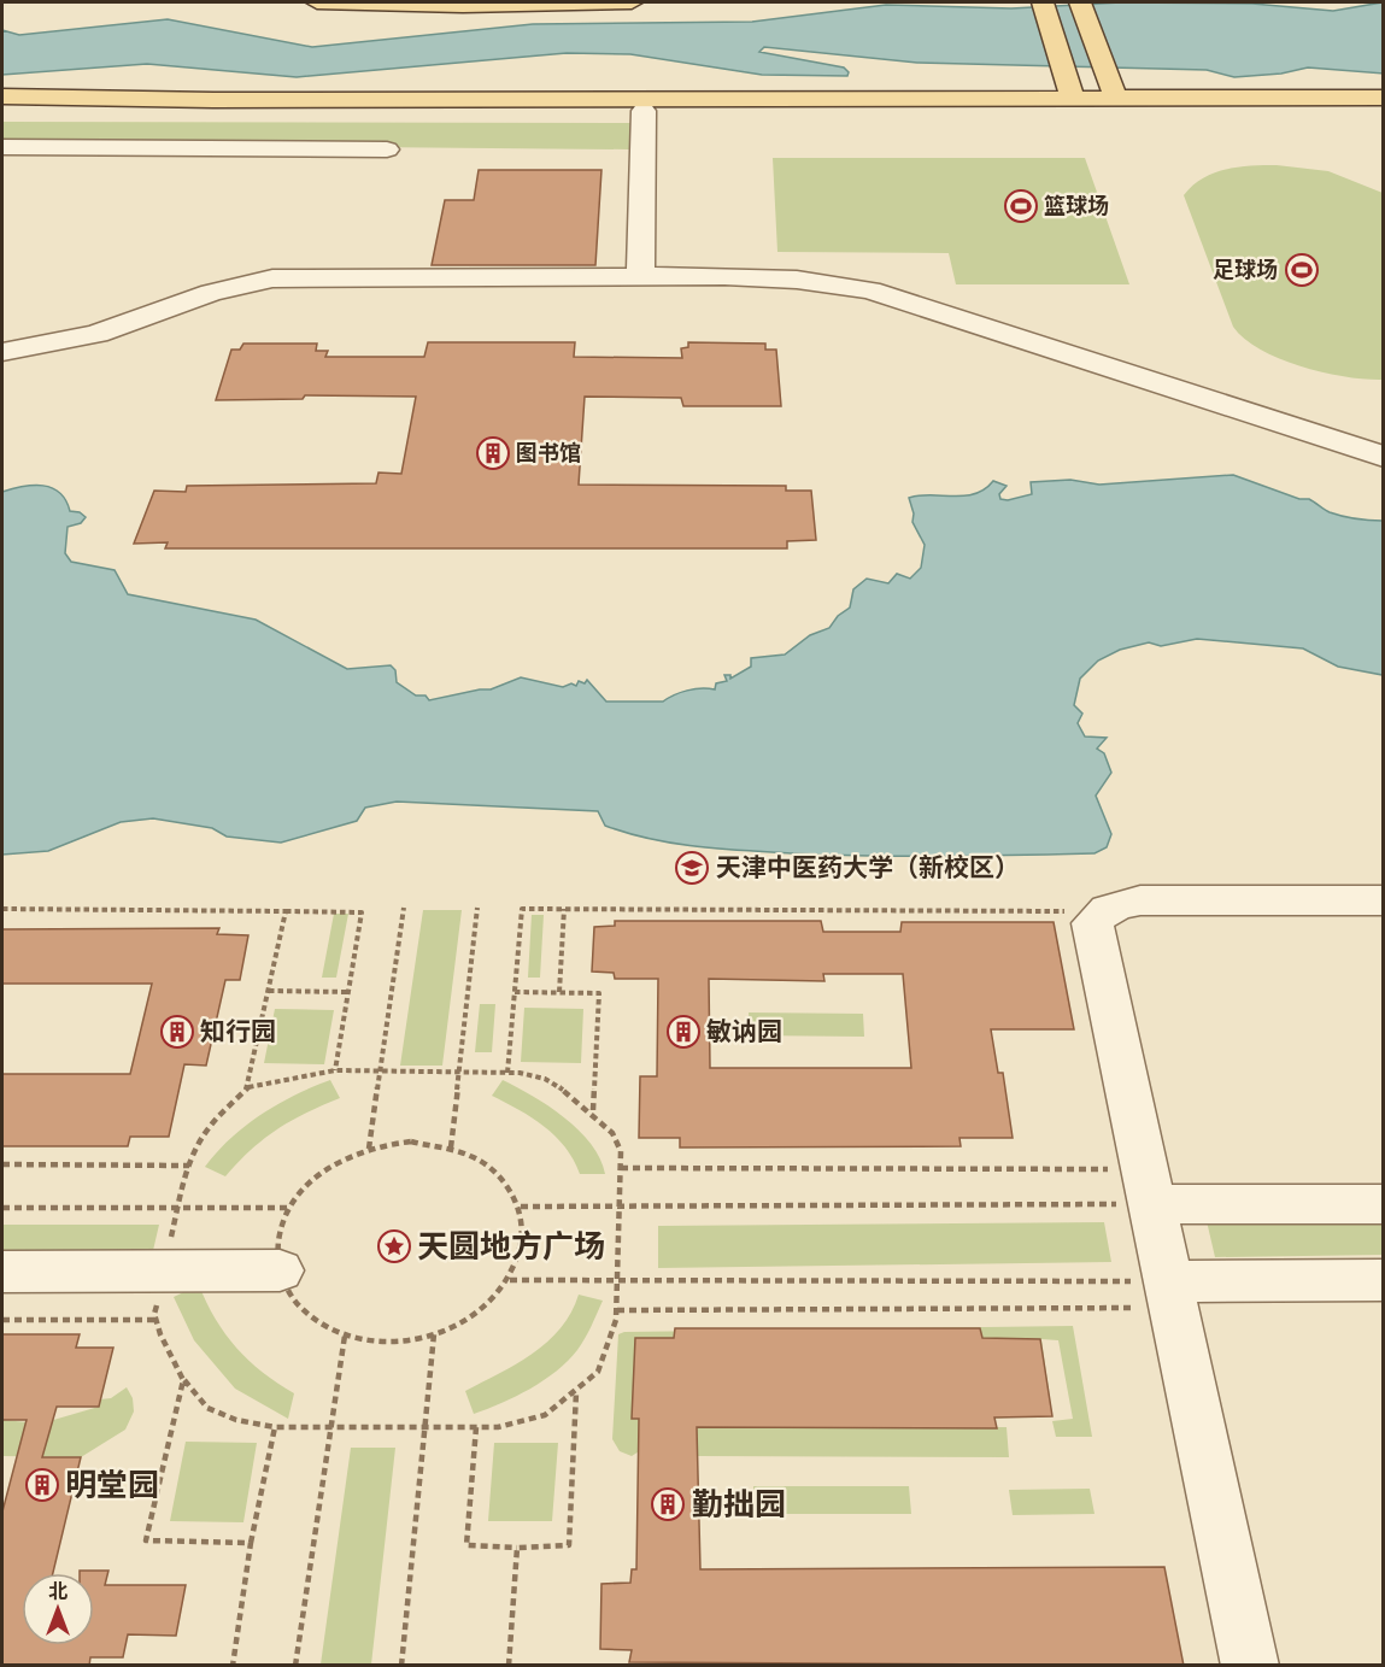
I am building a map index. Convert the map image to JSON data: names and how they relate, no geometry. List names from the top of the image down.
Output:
{
  "places": {
    "sports": ["篮球场", "足球场"],
    "building": [
      "图书馆",
      "知行园",
      "敏讷园",
      "明堂园",
      "勤拙园"
    ],
    "school or university": ["天津中医药大学（新校区）"],
    "place": ["天圆地方广场"]
  },
  "north": "top"
}
